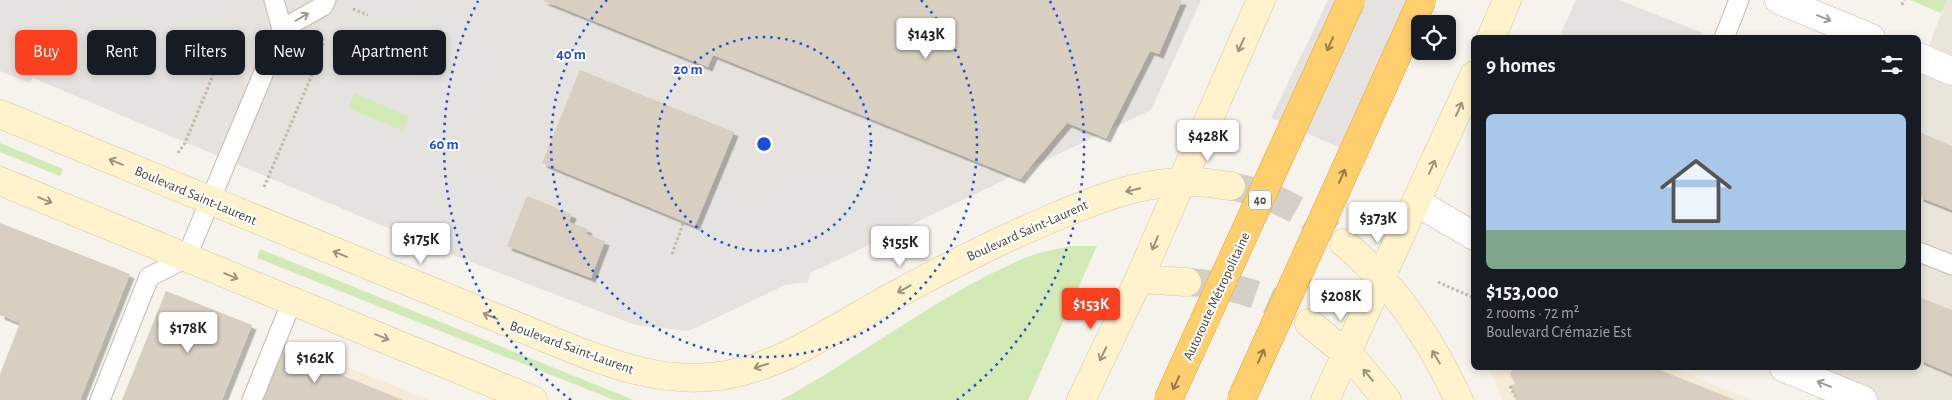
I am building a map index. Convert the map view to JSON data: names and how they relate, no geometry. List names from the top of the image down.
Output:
{
  "streets": {
    "highway": ["40", "Autoroute Métropolitaine"],
    "main road": ["Boulevard Saint-Laurent"]
  },
  "page": {
    "price": [
      "$143K",
      "$428K",
      "$373K",
      "$175K",
      "$155K",
      "$208K",
      "$153K",
      "$178K",
      "$162K"
    ],
    "chip": [
      "Buy",
      "Rent",
      "Filters",
      "New",
      "Apartment"
    ],
    "heading": "9 homes",
    "list": [
      {
        "name": "$153,000",
        "note": "2 rooms · 72 m² · Boulevard Crémazie Est"
      }
    ]
  },
  "rings": ["40 m", "20 m", "60 m"]
}
